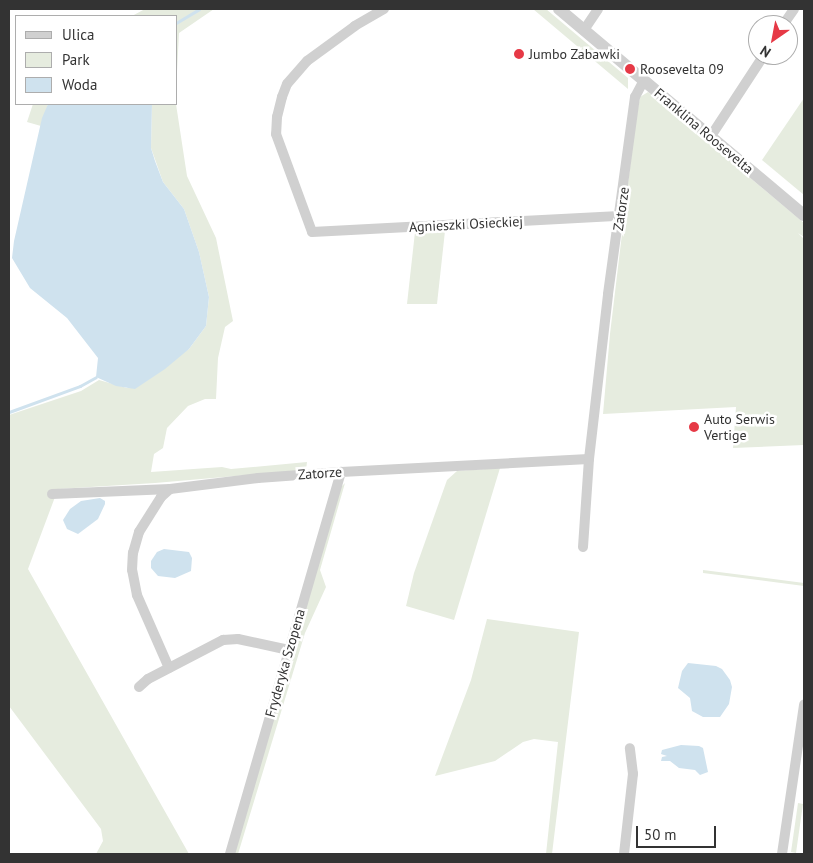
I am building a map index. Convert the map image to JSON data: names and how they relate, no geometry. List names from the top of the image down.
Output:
{
  "streets": {
    "street": [
      "Franklina Roosevelta",
      "Zatorze",
      "Agnieszki Osieckiej",
      "Fryderyka Szopena"
    ]
  },
  "crossings": [
    ["Franklina Roosevelta", "Zatorze"],
    ["Zatorze", "Agnieszki Osieckiej"],
    ["Zatorze", "Fryderyka Szopena"]
  ],
  "places": ["Jumbo Zabawki", "Roosevelta 09", "Auto Serwis Vertige"],
  "legend": ["Ulica", "Park", "Woda"],
  "scale_bar": "50 m",
  "north": "bottom left"
}
